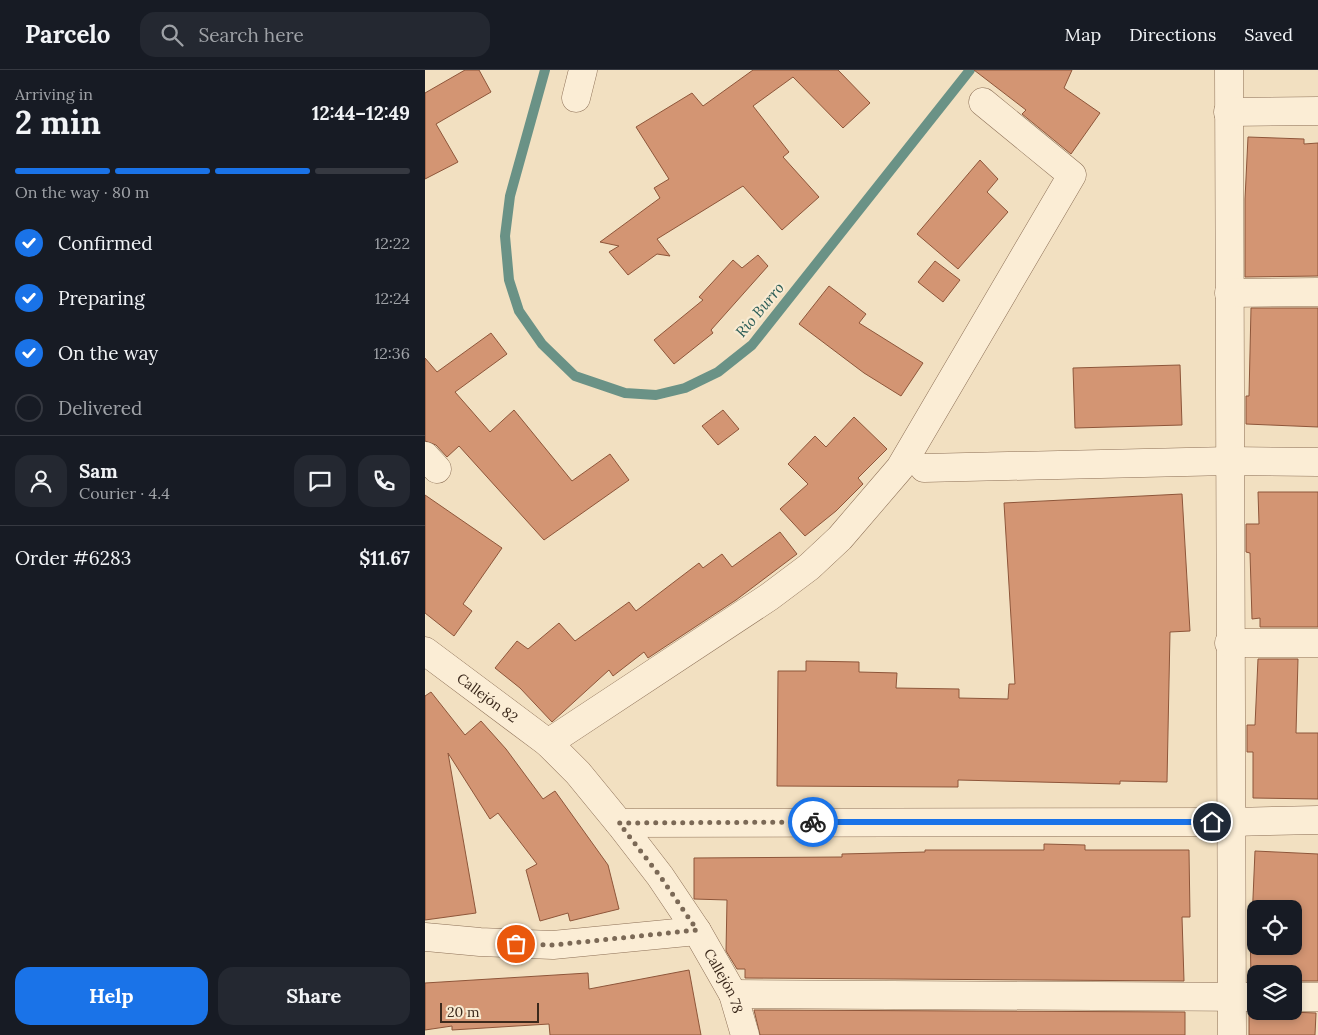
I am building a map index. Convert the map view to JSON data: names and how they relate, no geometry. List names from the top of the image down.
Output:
{
  "streets": {
    "street": ["Callejón 82", "Callejón 78"]
  },
  "crossings": [
    ["Callejón 82", "Callejón 78"]
  ],
  "water": ["Rio Burro"],
  "scale_bar": "20 m",
  "page": {
    "header": "Parcelo",
    "search": "Search here",
    "nav": ["Map", "Directions", "Saved"],
    "heading": ["2 min", "Arriving in", "12:44–12:49"],
    "panel": [
      "Sam",
      "Courier · 4.4",
      "Order #6283",
      "$11.67"
    ],
    "bar": "On the way · 80 m",
    "list": [
      ["Confirmed", "12:22"],
      ["Preparing", "12:24"],
      ["On the way", "12:36"],
      "Delivered"
    ],
    "buttons": ["Help", "Share"],
    "scale": "20 m"
  }
}
